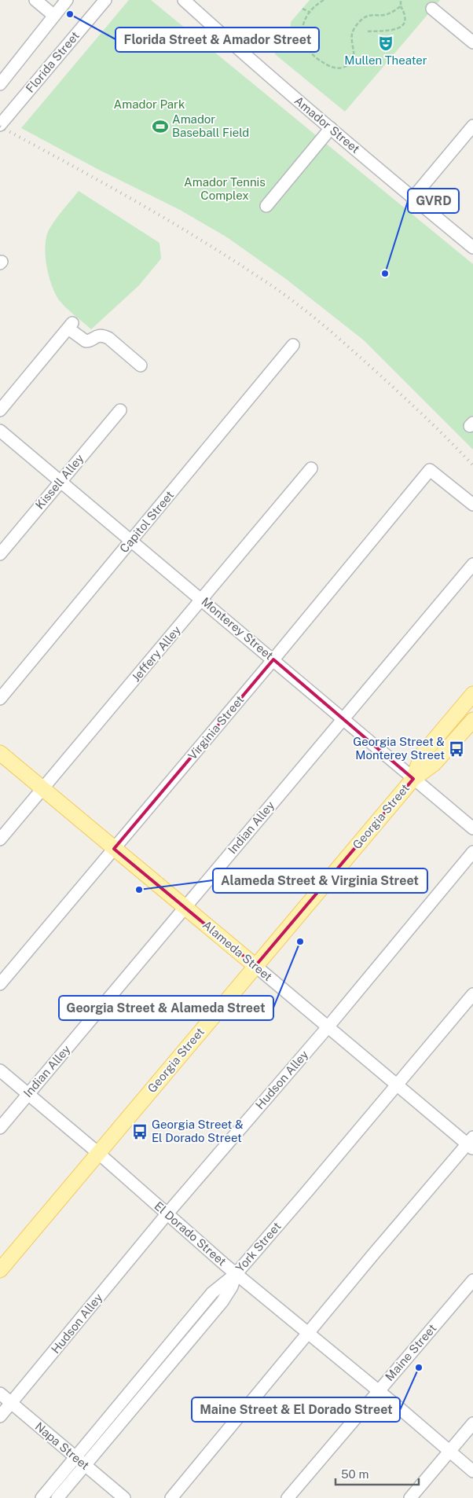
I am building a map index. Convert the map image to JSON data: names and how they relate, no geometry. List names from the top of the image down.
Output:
{
  "streets": {
    "main road": ["Georgia Street", "Alameda Street"],
    "street": [
      "Florida Street",
      "Amador Street",
      "Kissell Alley",
      "Capitol Street",
      "Monterey Street",
      "Jeffery Alley",
      "Virginia Street",
      "Indian Alley",
      "Hudson Alley",
      "El Dorado Street",
      "York Street",
      "Maine Street",
      "Napa Street"
    ]
  },
  "crossings": [
    ["Kissell Alley", "Monterey Street"],
    ["Capitol Street", "Monterey Street"],
    ["Monterey Street", "Jeffery Alley"],
    ["Monterey Street", "Virginia Street"],
    ["Monterey Street", "Georgia Street"],
    ["Monterey Street", "Indian Alley"],
    ["Jeffery Alley", "Alameda Street"],
    ["Virginia Street", "Alameda Street"],
    ["Georgia Street", "Alameda Street"],
    ["Georgia Street", "El Dorado Street"],
    ["Indian Alley", "Alameda Street"],
    ["Indian Alley", "El Dorado Street"],
    ["Alameda Street", "Hudson Alley"],
    ["Alameda Street", "York Street"],
    ["Hudson Alley", "El Dorado Street"],
    ["Hudson Alley", "Napa Street"],
    ["El Dorado Street", "York Street"],
    ["El Dorado Street", "Maine Street"],
    ["York Street", "Napa Street"]
  ],
  "parks": ["Amador Park", "Amador Tennis Complex"],
  "places": {
    "other": [
      "Florida Street & Amador Street",
      "GVRD",
      "Alameda Street & Virginia Street",
      "Georgia Street & Alameda Street",
      "Maine Street & El Dorado Street"
    ],
    "theatre": ["Mullen Theater"],
    "sports": ["Amador Baseball Field"],
    "bus stop": ["Georgia Street & Monterey Street", "Georgia Street & El Dorado Street"]
  },
  "scale_bar": "50 m"
}
